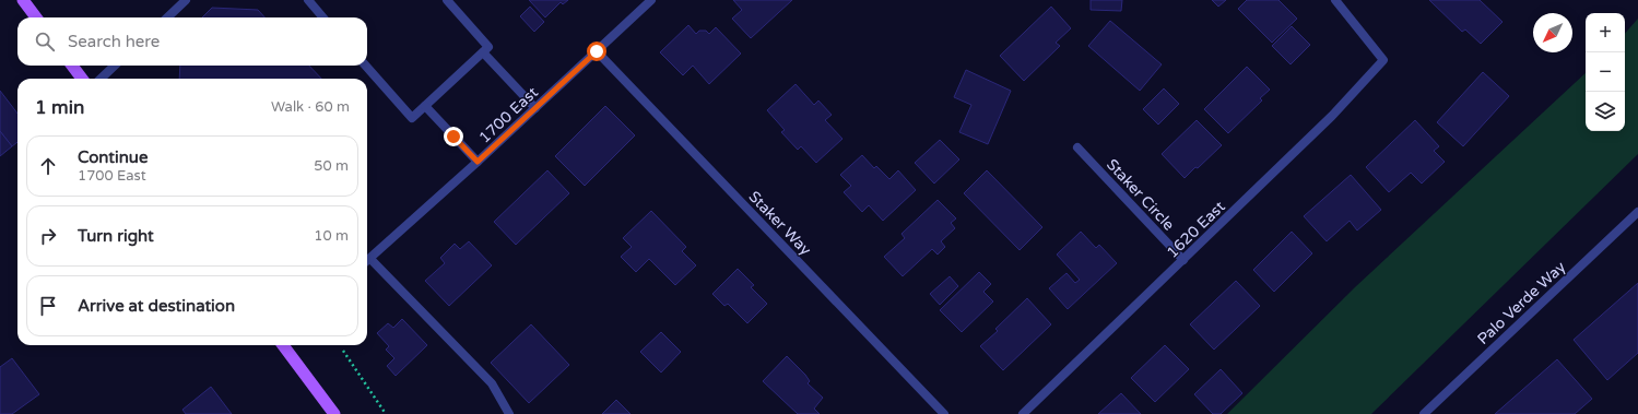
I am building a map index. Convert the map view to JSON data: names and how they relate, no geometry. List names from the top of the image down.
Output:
{
  "streets": {
    "street": [
      "1700 East",
      "Staker Circle",
      "Staker Way",
      "1620 East",
      "Palo Verde Way"
    ]
  },
  "crossings": [
    ["1700 East", "Staker Way"],
    ["Staker Circle", "1620 East"]
  ],
  "north": "bottom left",
  "page": {
    "map_buttons": ["+", "−"],
    "search": "Search here",
    "heading": ["1 min", "Walk · 60 m"],
    "list": [
      ["Continue", "1700 East", "50 m"],
      ["Turn right", "10 m"],
      "Arrive at destination"
    ]
  }
}
